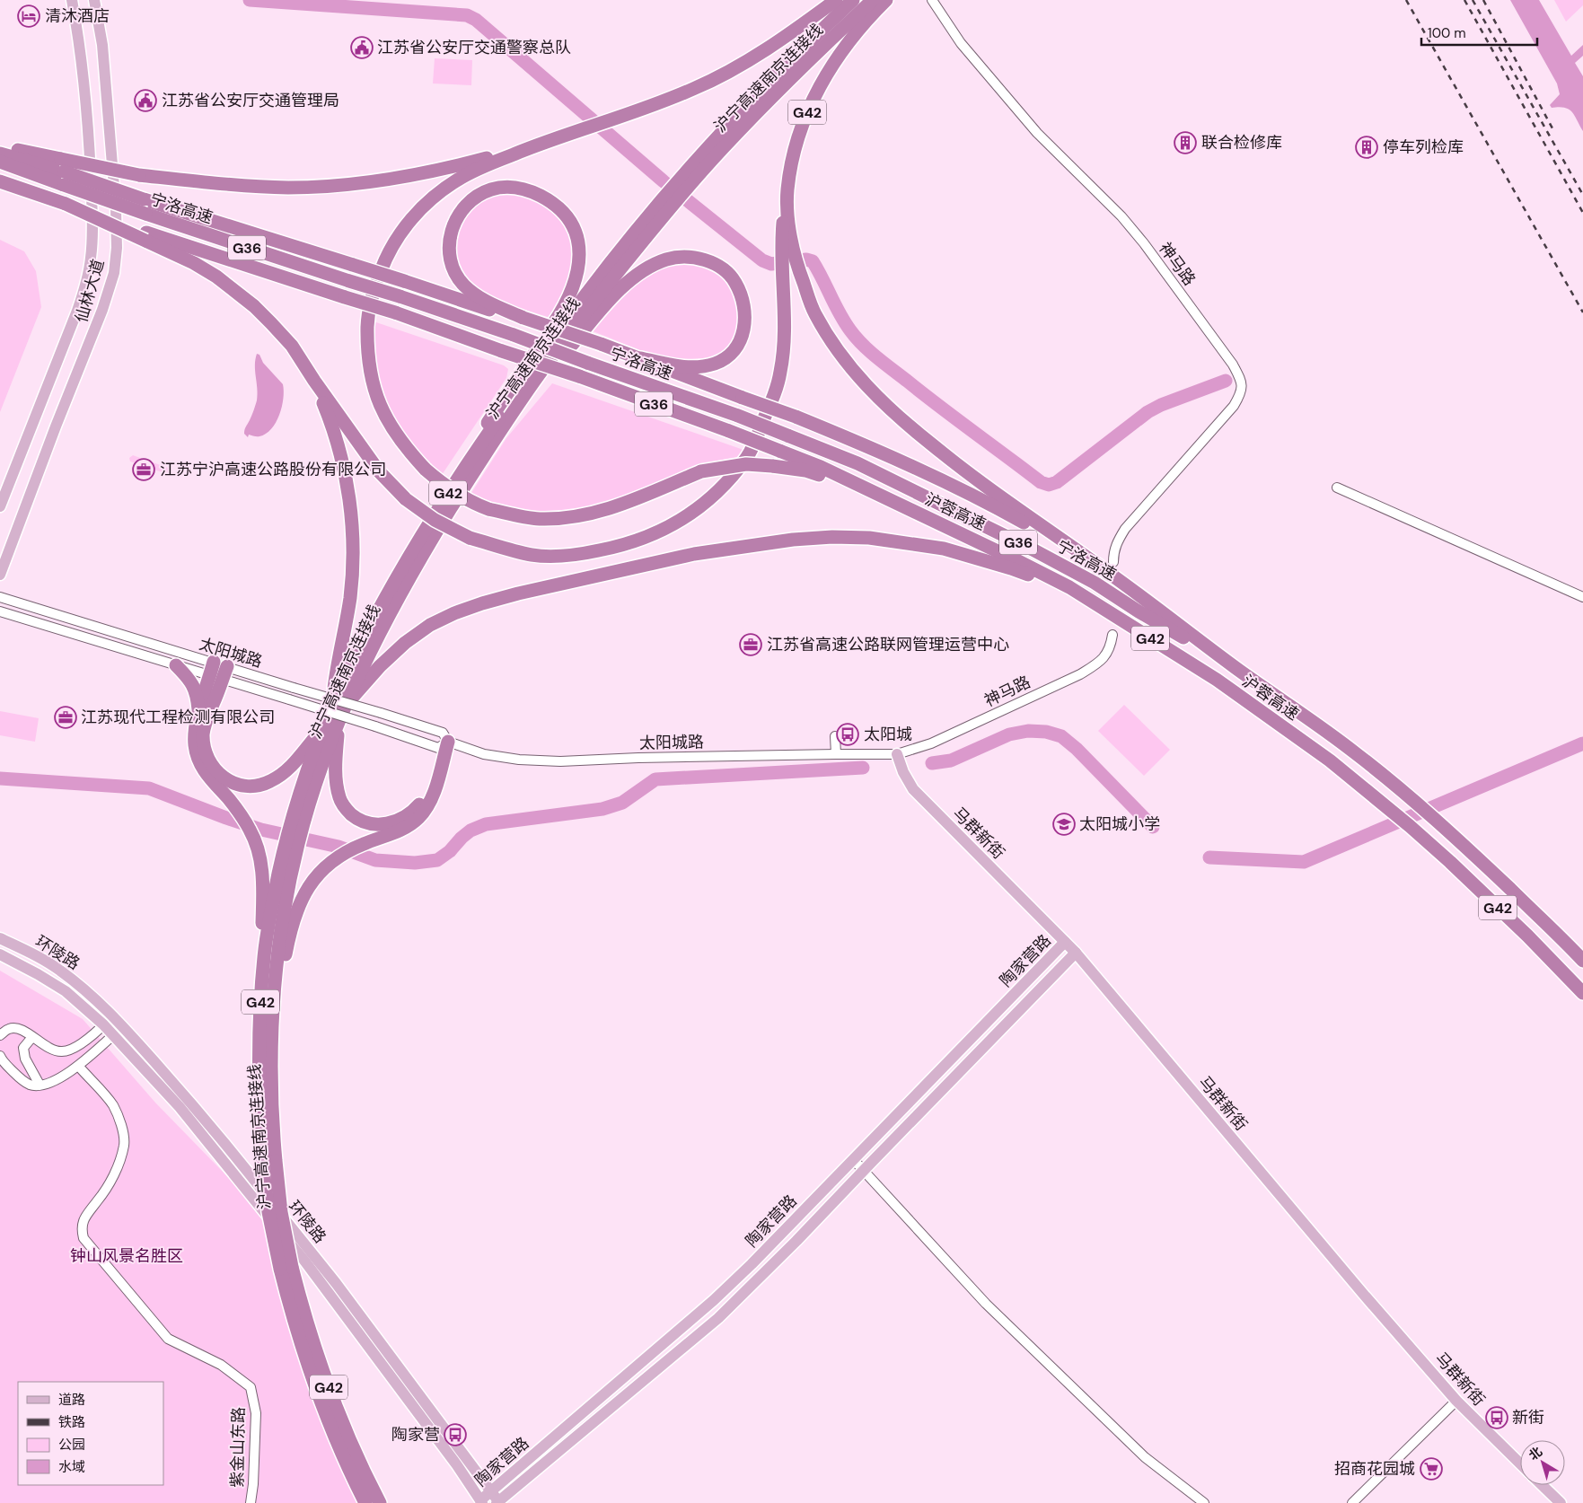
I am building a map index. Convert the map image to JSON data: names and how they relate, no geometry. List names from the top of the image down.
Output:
{
  "streets": {
    "highway": [
      "沪宁高速南京连接线",
      "G42",
      "宁洛高速",
      "G36",
      "沪蓉高速"
    ],
    "main road": [
      "仙林大道",
      "马群新街",
      "环陵路",
      "陶家营路"
    ],
    "street": ["神马路", "太阳城路", "紫金山东路"]
  },
  "crossings": [
    ["G42", "宁洛高速"],
    ["G42", "G36"],
    ["G42", "神马路"],
    ["G42", "沪蓉高速"],
    ["宁洛高速", "沪蓉高速"],
    ["G36", "沪蓉高速"],
    ["神马路", "太阳城路"],
    ["神马路", "马群新街"],
    ["太阳城路", "马群新街"],
    ["马群新街", "陶家营路"],
    ["环陵路", "陶家营路"]
  ],
  "parks": ["钟山风景名胜区"],
  "places": {
    "hotel": ["清沐酒店"],
    "public building": ["江苏省公安厅交通警察总队", "江苏省公安厅交通管理局"],
    "building": ["联合检修库", "停车列检库"],
    "office": ["江苏宁沪高速公路股份有限公司", "江苏省高速公路联网管理运营中心", "江苏现代工程检测有限公司"],
    "bus stop": ["太阳城", "新街", "陶家营"],
    "school or university": ["太阳城小学"],
    "supermarket": ["招商花园城"]
  },
  "legend": [
    "道路",
    "铁路",
    "公园",
    "水域"
  ],
  "scale_bar": "100 m",
  "north": "top left"
}
